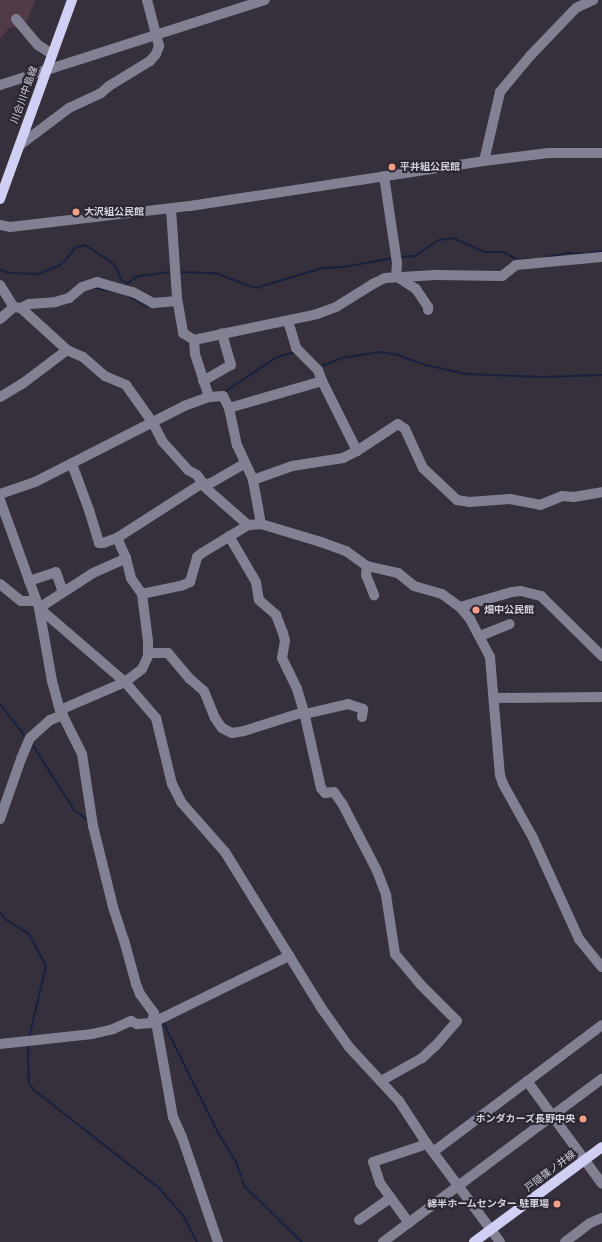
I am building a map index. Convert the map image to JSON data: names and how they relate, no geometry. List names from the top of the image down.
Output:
{
  "streets": {
    "main road": ["川合川中島線", "戸隠篠ノ井線"]
  },
  "places": [
    "平井組公民館",
    "大沢組公民館",
    "畑中公民館",
    "ホンダカーズ長野中央",
    "綿半ホームセンター 駐車場"
  ]
}
